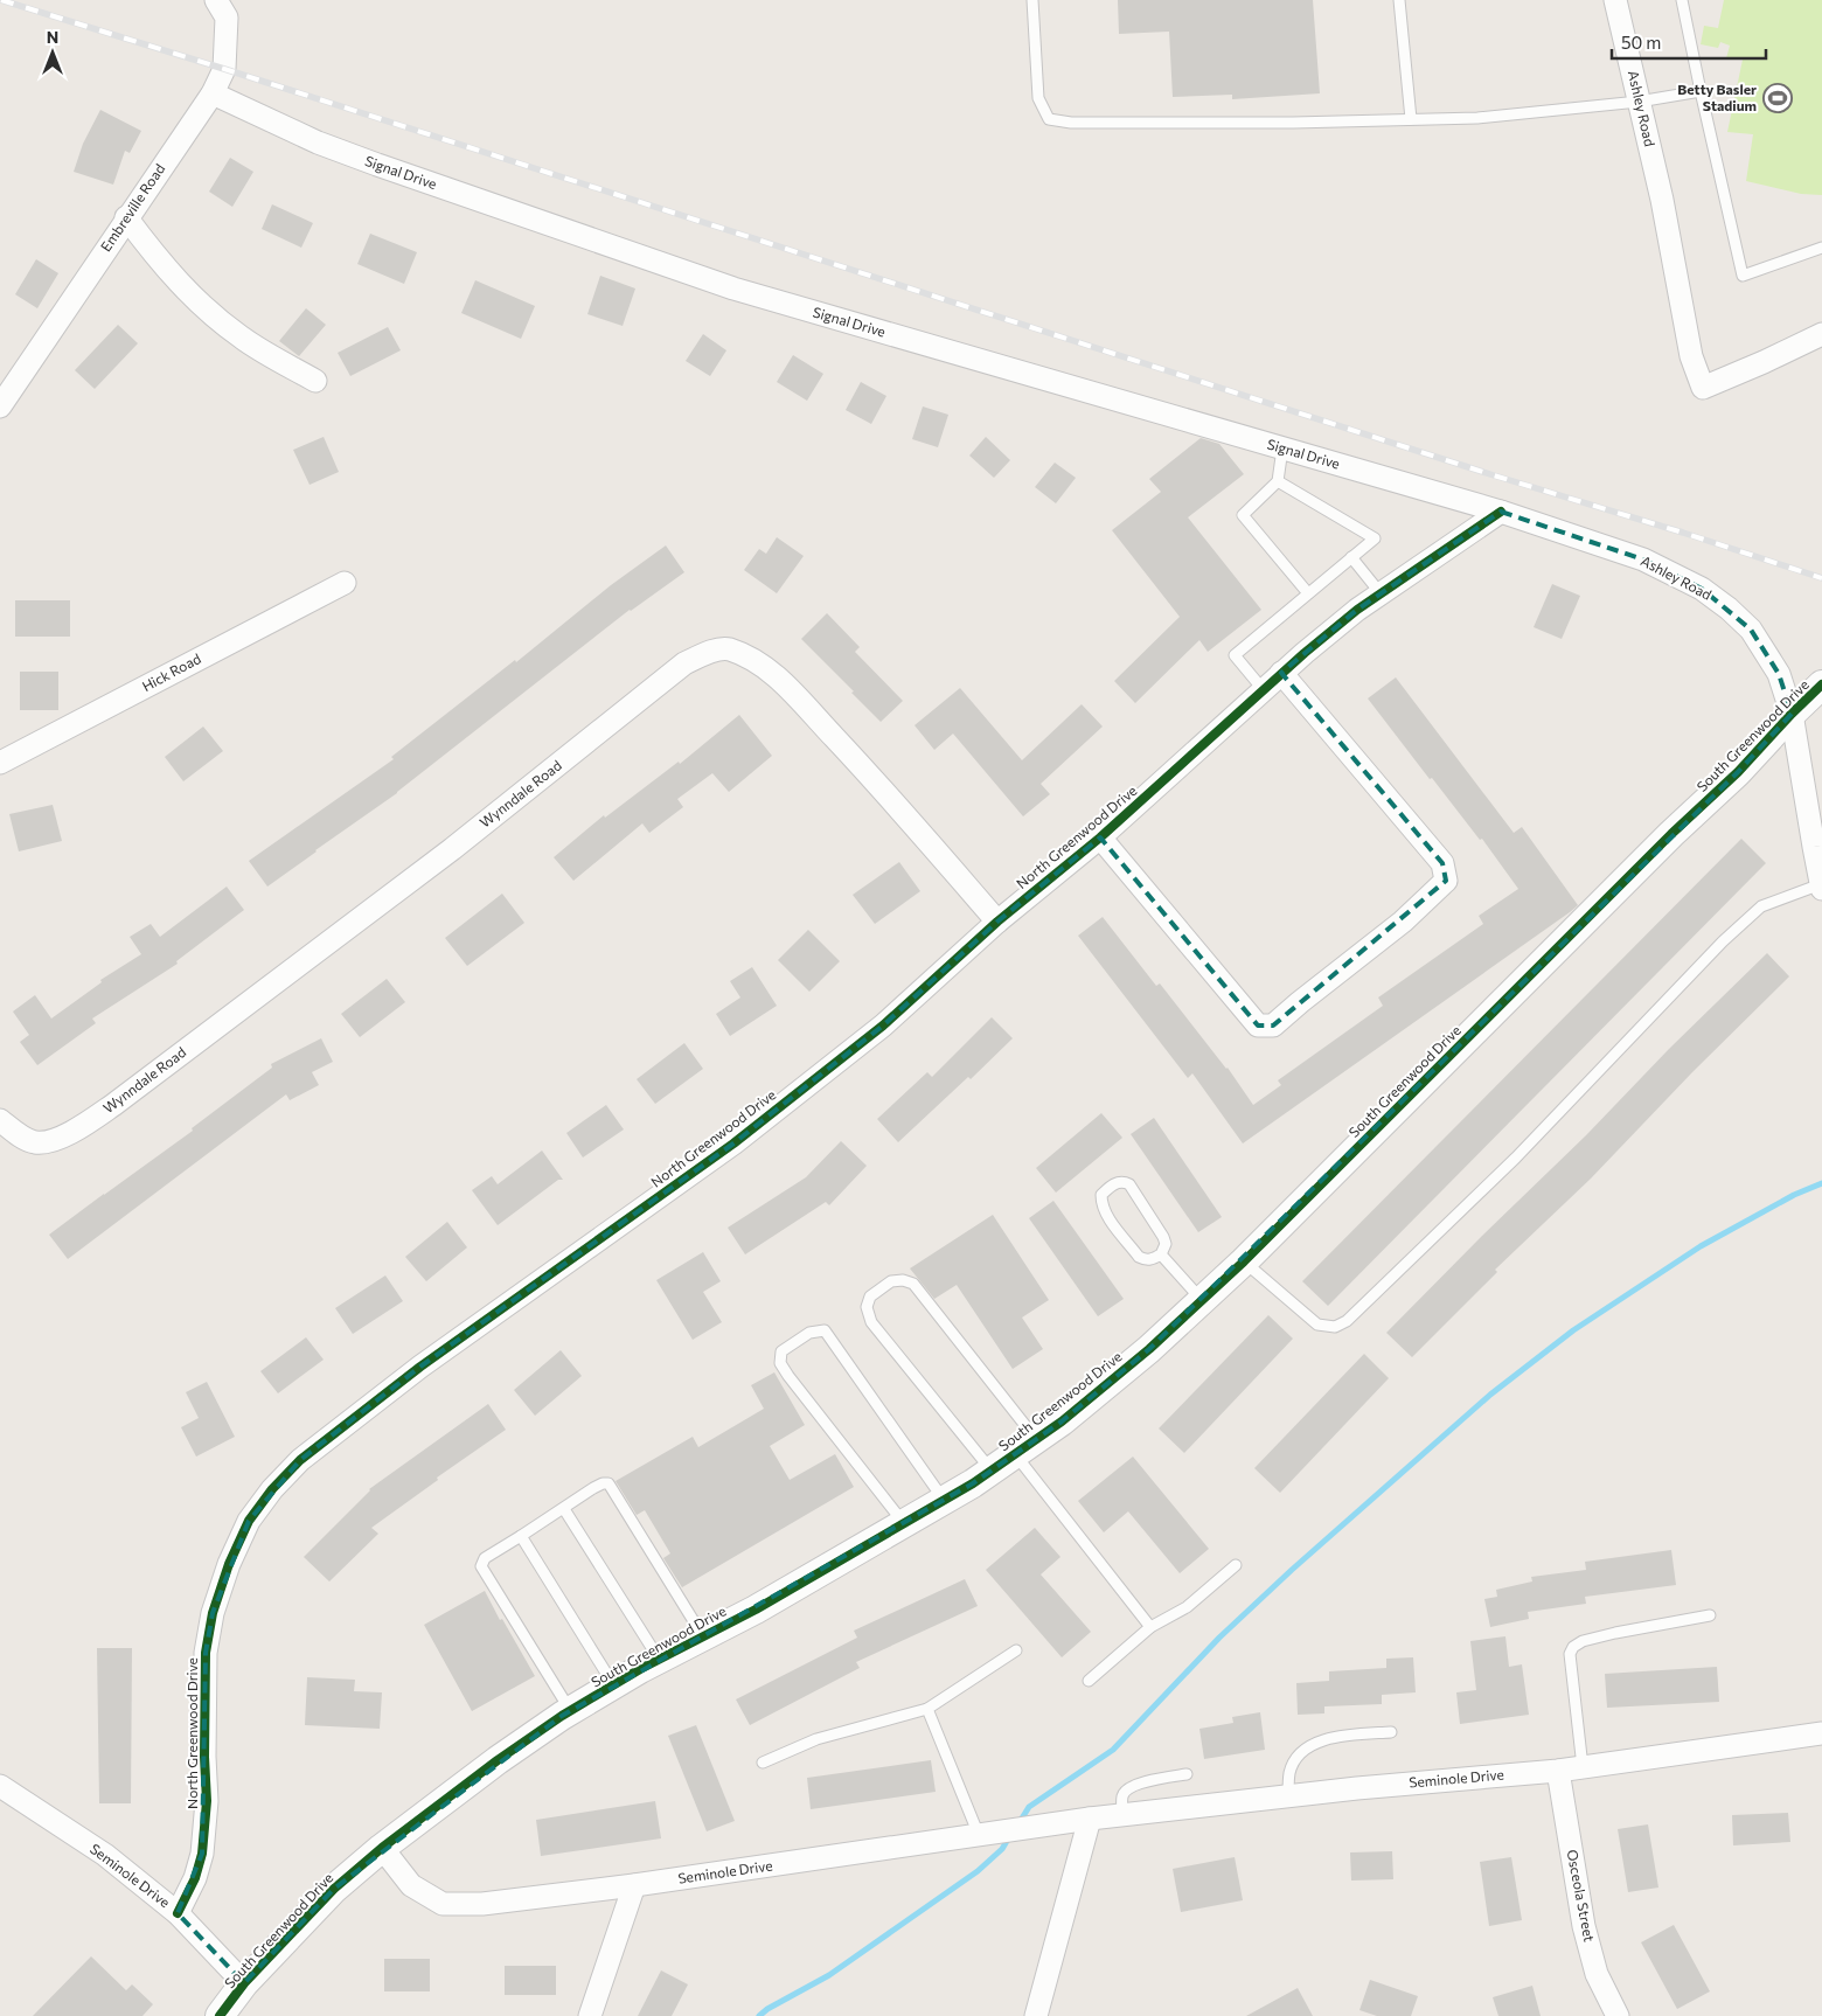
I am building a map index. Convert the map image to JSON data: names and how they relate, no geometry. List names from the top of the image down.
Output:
{
  "streets": {
    "street": [
      "Ashley Road",
      "Signal Drive",
      "Embreville Road",
      "Hick Road",
      "South Greenwood Drive",
      "Wynndale Road",
      "North Greenwood Drive",
      "Seminole Drive",
      "Osceola Street"
    ]
  },
  "crossings": [
    ["Ashley Road", "Signal Drive"],
    ["Ashley Road", "South Greenwood Drive"],
    ["Ashley Road", "North Greenwood Drive"],
    ["Signal Drive", "Embreville Road"],
    ["Signal Drive", "North Greenwood Drive"],
    ["South Greenwood Drive", "Seminole Drive"],
    ["Wynndale Road", "North Greenwood Drive"],
    ["North Greenwood Drive", "Seminole Drive"],
    ["Seminole Drive", "Osceola Street"]
  ],
  "places": {
    "sports": ["Betty Basler Stadium"]
  },
  "scale_bar": "50 m",
  "north": "top"
}
